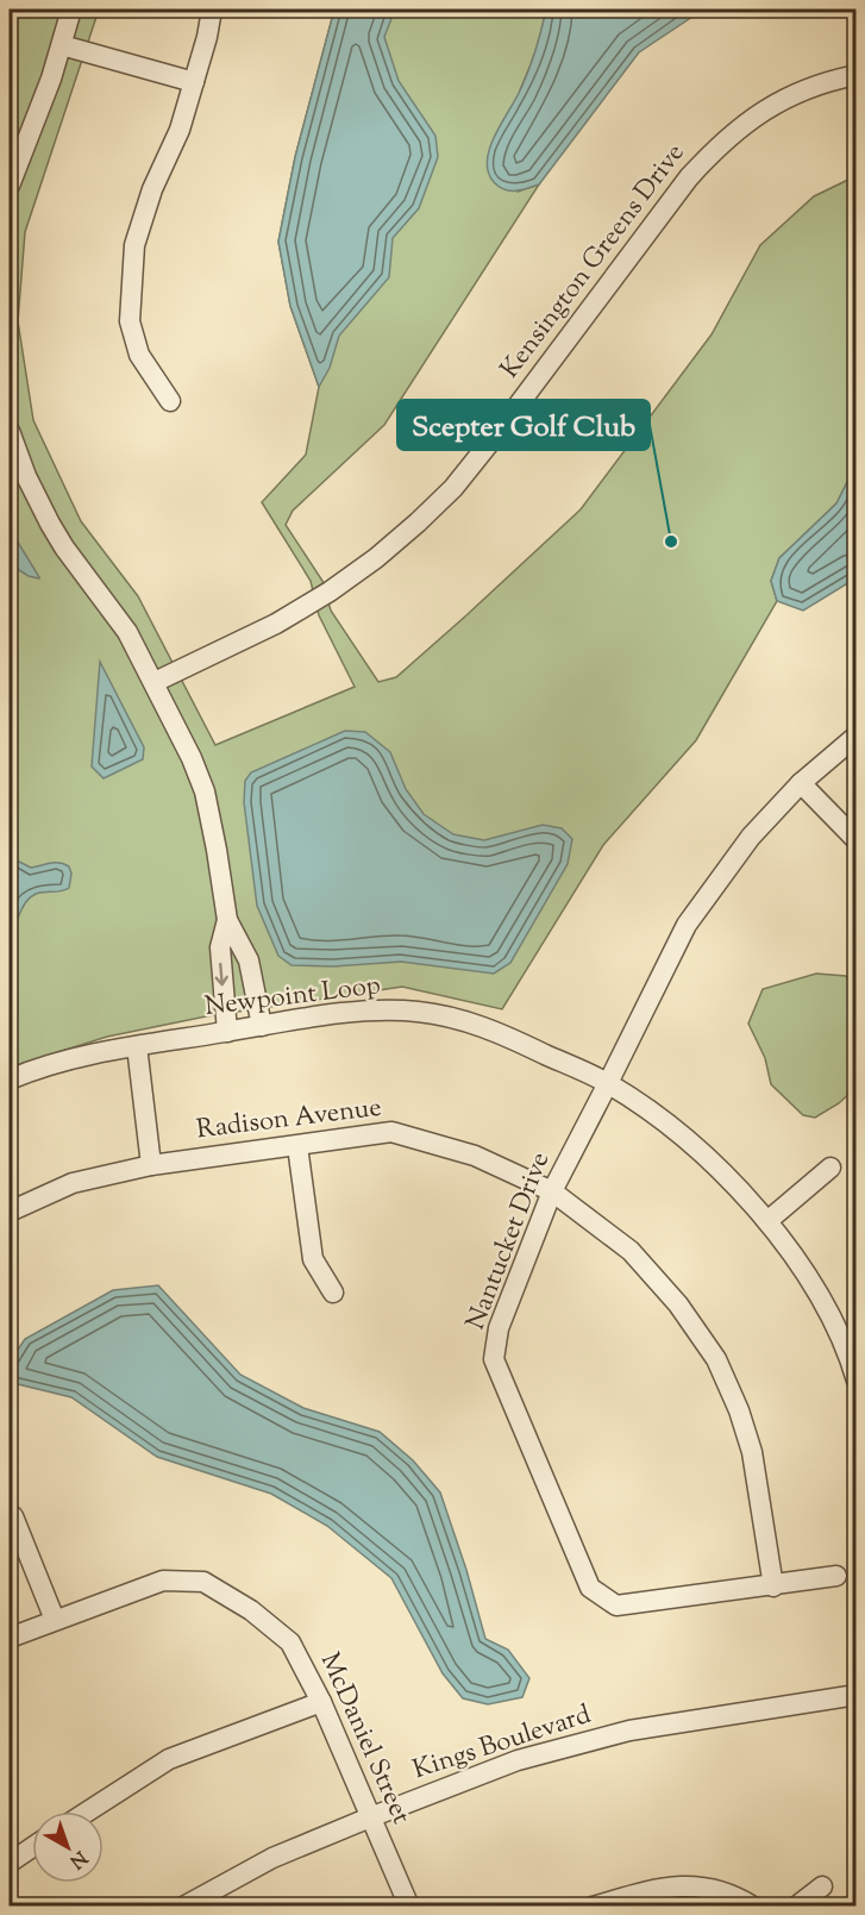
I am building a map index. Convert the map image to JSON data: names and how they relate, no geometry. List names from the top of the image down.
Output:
{
  "streets": {
    "street": [
      "Kensington Greens Drive",
      "Newpoint Loop",
      "Radison Avenue",
      "Nantucket Drive",
      "McDaniel Street",
      "Kings Boulevard"
    ]
  },
  "crossings": [
    ["Newpoint Loop", "Nantucket Drive"],
    ["Radison Avenue", "Nantucket Drive"],
    ["McDaniel Street", "Kings Boulevard"]
  ],
  "places": ["Scepter Golf Club"],
  "north": "bottom right"
}
